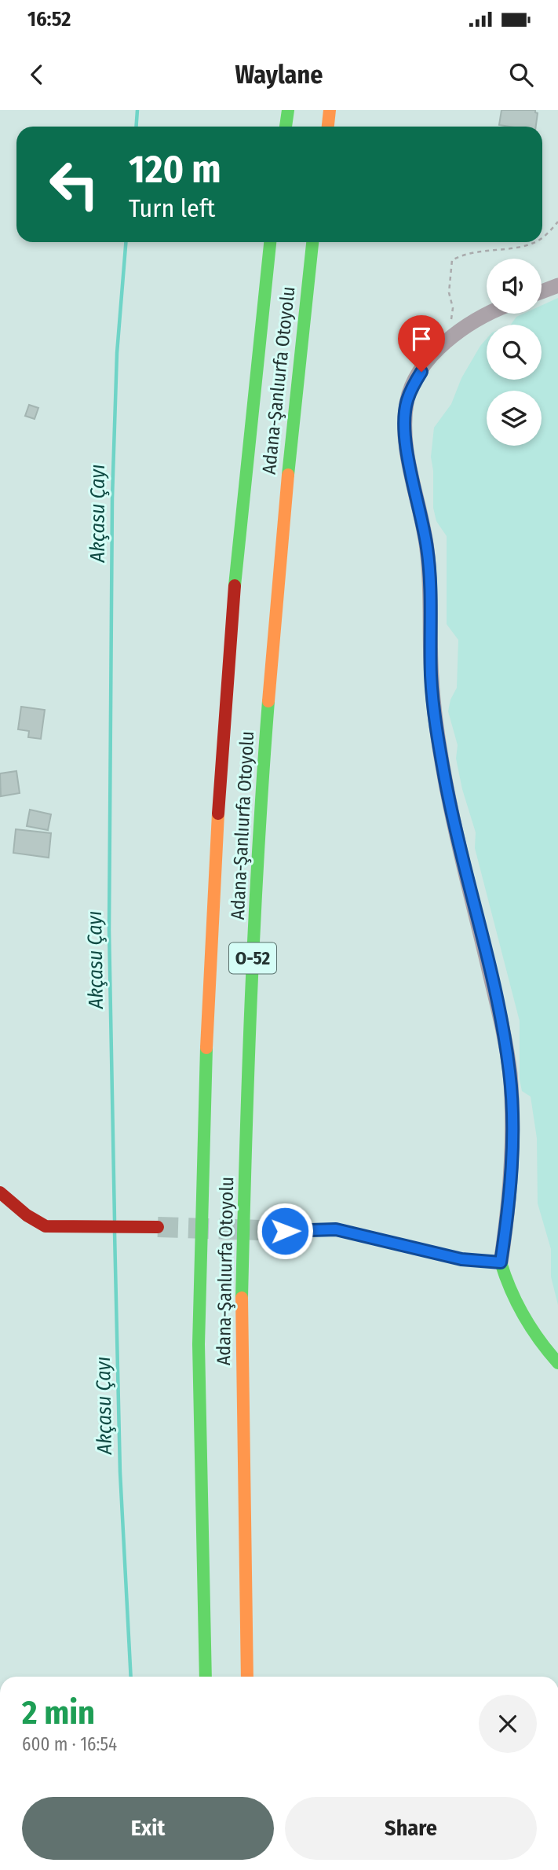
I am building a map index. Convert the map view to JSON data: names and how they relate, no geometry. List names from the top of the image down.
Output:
{
  "streets": {
    "main road": ["Adana-Şanlıurfa Otoyolu", "O-52"]
  },
  "water": ["Akçasu Çayı"],
  "page": {
    "status": "16:52",
    "header": "Waylane",
    "turn": ["120 m", "Turn left"],
    "heading": ["2 min", "600 m · 16:54"],
    "buttons": ["Exit", "Share"]
  }
}
